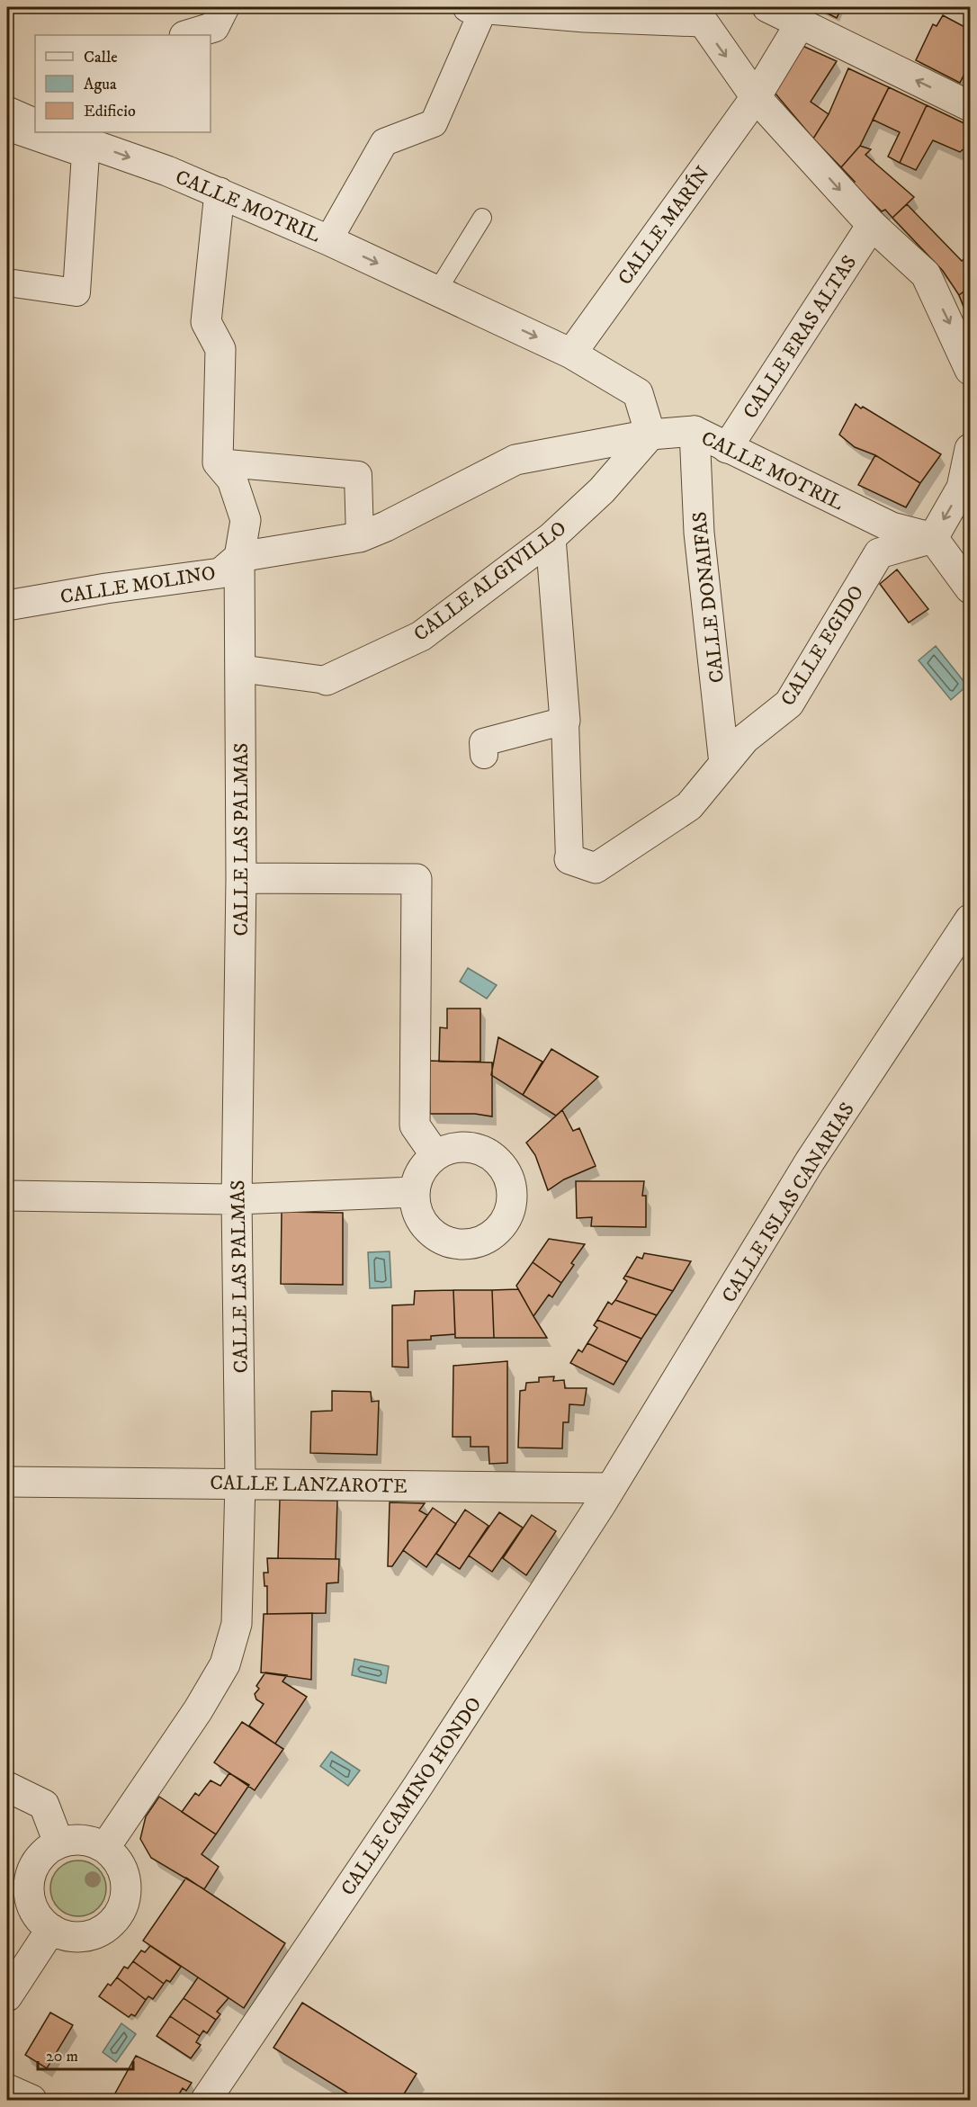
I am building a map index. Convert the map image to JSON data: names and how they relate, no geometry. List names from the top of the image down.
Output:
{
  "streets": {
    "street": [
      "CALLE MOTRIL",
      "CALLE MARÍN",
      "CALLE ERAS ALTAS",
      "CALLE ALGIVILLO",
      "CALLE MOLINO",
      "CALLE DONAIFAS",
      "CALLE EGIDO",
      "CALLE LAS PALMAS",
      "CALLE ISLAS CANARIAS",
      "CALLE LANZAROTE",
      "CALLE CAMINO HONDO"
    ]
  },
  "crossings": [
    ["CALLE MOTRIL", "CALLE MARÍN"],
    ["CALLE MOTRIL", "CALLE ERAS ALTAS"],
    ["CALLE MOTRIL", "CALLE ALGIVILLO"],
    ["CALLE MOTRIL", "CALLE MOLINO"],
    ["CALLE MOTRIL", "CALLE DONAIFAS"],
    ["CALLE MOTRIL", "CALLE EGIDO"],
    ["CALLE ALGIVILLO", "CALLE MOLINO"],
    ["CALLE ALGIVILLO", "CALLE EGIDO"],
    ["CALLE ALGIVILLO", "CALLE LAS PALMAS"],
    ["CALLE DONAIFAS", "CALLE EGIDO"],
    ["CALLE LAS PALMAS", "CALLE LANZAROTE"],
    ["CALLE ISLAS CANARIAS", "CALLE LANZAROTE"],
    ["CALLE ISLAS CANARIAS", "CALLE CAMINO HONDO"],
    ["CALLE LANZAROTE", "CALLE CAMINO HONDO"]
  ],
  "one_way": ["CALLE MOTRIL"],
  "legend": ["Calle", "Agua", "Edificio"],
  "scale_bar": "20 m"
}
